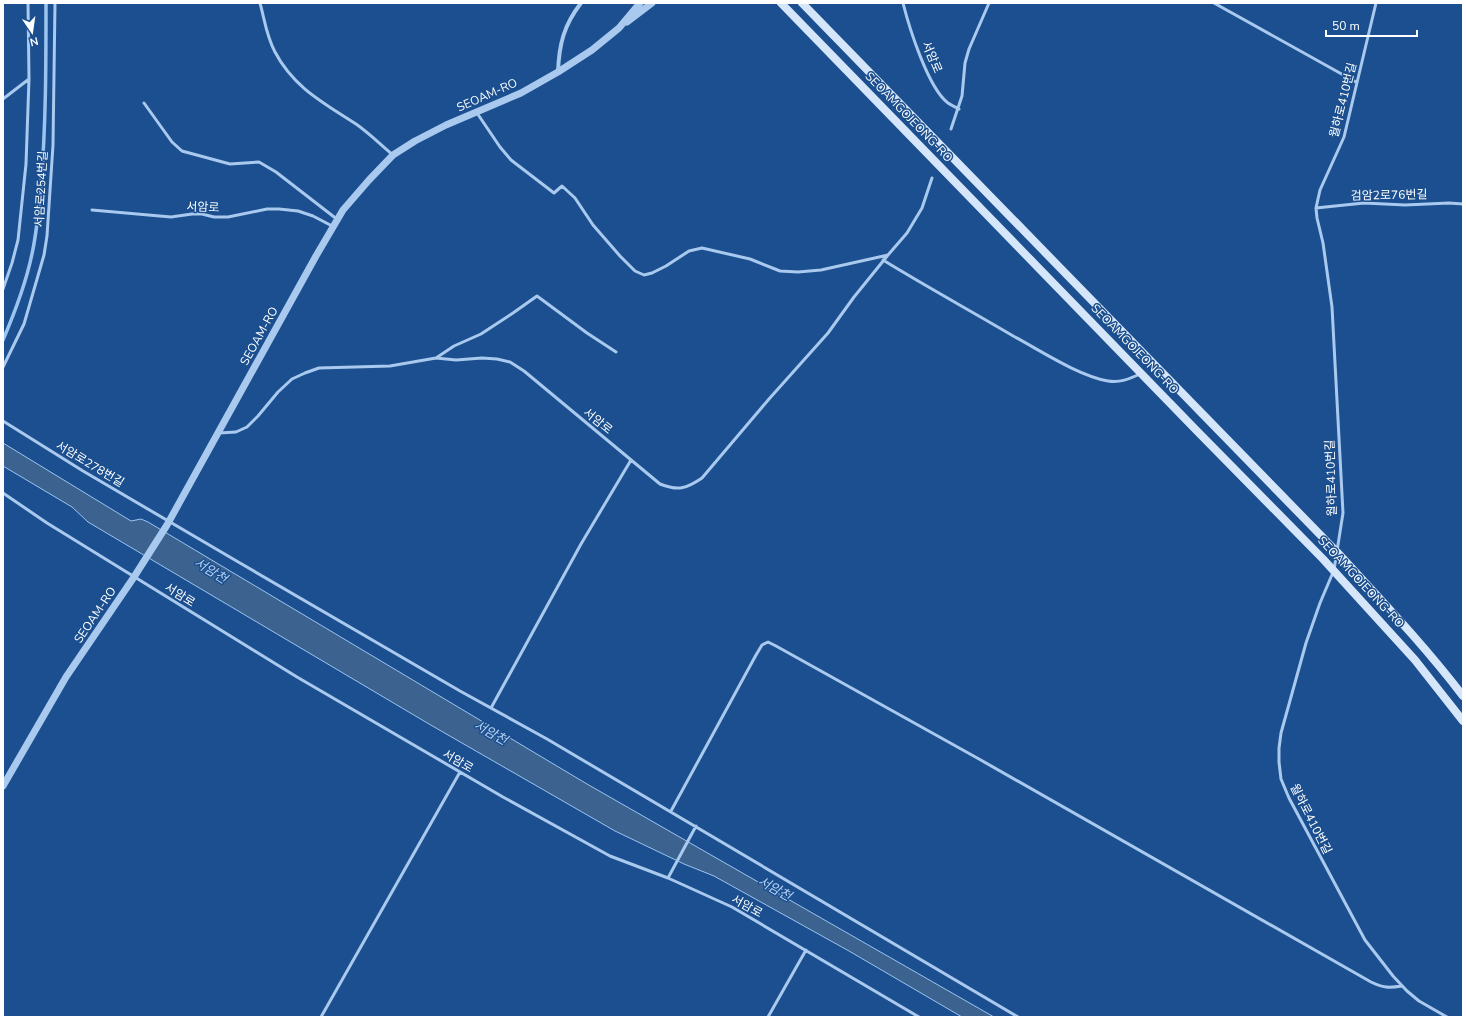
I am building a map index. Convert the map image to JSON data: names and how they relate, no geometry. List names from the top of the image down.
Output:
{
  "streets": {
    "main road": ["SEOAMGOJEONG-RO"],
    "street": ["SEOAM-RO"],
    "lane": [
      "서암로",
      "월하로410번길",
      "서암로254번길",
      "검암2로76번길",
      "서암로278번길"
    ]
  },
  "crossings": [
    ["서암로", "SEOAM-RO"],
    ["SEOAM-RO", "서암로278번길"],
    ["월하로410번길", "SEOAMGOJEONG-RO"],
    ["월하로410번길", "검암2로76번길"]
  ],
  "water": ["서암천"],
  "scale_bar": "50 m",
  "north": "bottom"
}
